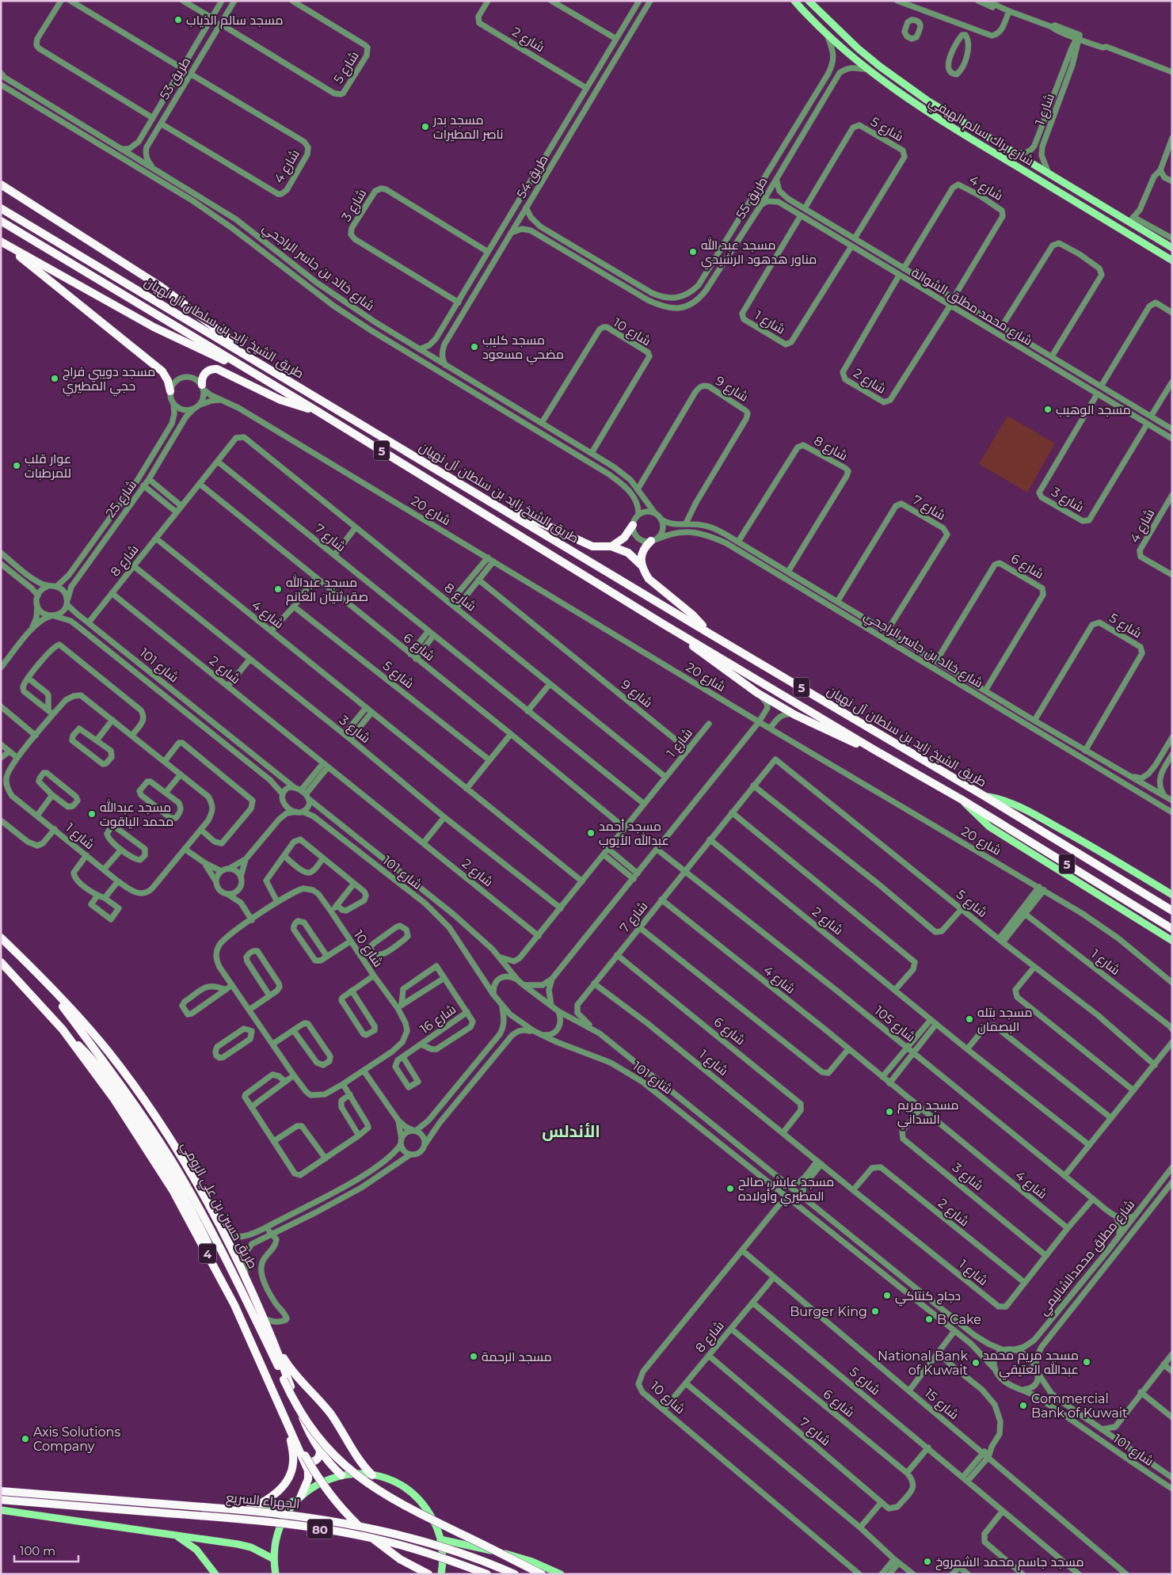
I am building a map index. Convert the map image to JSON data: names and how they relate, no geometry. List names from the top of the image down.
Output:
{
  "streets": {
    "highway": [
      "طريق الشيخ زايد بن سلطان آل نهيان",
      "5",
      "طريق حسين بن علي الرومي",
      "4",
      "الجهراء السريع",
      "80"
    ],
    "main road": ["شارع براك سالم الهيفي"],
    "street": [
      "شارع 2",
      "شارع 5",
      "طريق 53",
      "شارع 1",
      "شارع 4",
      "طريق 54",
      "طريق 55",
      "شارع 3",
      "شارع خالد بن جاسر الراجحي",
      "شارع محمد مطلق الشوالة",
      "شارع 10",
      "شارع 9",
      "شارع 8",
      "شارع 25",
      "شارع 7",
      "شارع 20",
      "شارع 6",
      "شارع 101",
      "شارع 16",
      "شارع 105",
      "شارع مطلق محمدالشاليمي",
      "شارع 15"
    ]
  },
  "crossings": [
    ["شارع 2", "شارع 1"],
    ["شارع 2", "طريق 54"],
    ["شارع 2", "شارع محمد مطلق الشوالة"],
    ["شارع 2", "شارع 8"],
    ["شارع 2", "شارع 7"],
    ["شارع 5", "طريق 53"],
    ["شارع 5", "شارع خالد بن جاسر الراجحي"],
    ["شارع 5", "شارع محمد مطلق الشوالة"],
    ["شارع 5", "شارع 8"],
    ["شارع 5", "شارع 7"],
    ["طريق 53", "شارع 4"],
    ["طريق 53", "شارع خالد بن جاسر الراجحي"],
    ["شارع 1", "شارع براك سالم الهيفي"],
    ["شارع 1", "شارع 4"],
    ["شارع 1", "شارع 3"],
    ["شارع 1", "شارع محمد مطلق الشوالة"],
    ["شارع 1", "شارع 9"],
    ["شارع 1", "شارع 8"],
    ["شارع 1", "شارع 7"],
    ["شارع 1", "شارع 6"],
    ["شارع 1", "شارع 101"],
    ["شارع 1", "شارع 105"],
    ["شارع براك سالم الهيفي", "طريق 55"],
    ["شارع 4", "شارع 3"],
    ["شارع 4", "شارع محمد مطلق الشوالة"],
    ["شارع 4", "شارع 8"],
    ["شارع 4", "شارع 7"],
    ["طريق 54", "طريق 55"],
    ["طريق 54", "شارع 3"],
    ["طريق 54", "شارع خالد بن جاسر الراجحي"],
    ["طريق 55", "شارع محمد مطلق الشوالة"],
    ["شارع 3", "شارع محمد مطلق الشوالة"],
    ["شارع 3", "شارع 8"],
    ["شارع خالد بن جاسر الراجحي", "شارع 10"],
    ["شارع خالد بن جاسر الراجحي", "شارع 9"],
    ["شارع خالد بن جاسر الراجحي", "شارع 8"],
    ["شارع خالد بن جاسر الراجحي", "شارع 7"],
    ["شارع خالد بن جاسر الراجحي", "شارع 6"],
    ["شارع 10", "شارع 8"],
    ["شارع 10", "شارع 16"],
    ["شارع 10", "شارع 15"],
    ["شارع 8", "شارع 7"],
    ["شارع 8", "شارع 6"],
    ["شارع 8", "شارع 101"],
    ["شارع 8", "شارع 15"],
    ["شارع 25", "شارع 20"],
    ["شارع 25", "شارع 101"],
    ["شارع 7", "شارع 6"],
    ["شارع 7", "شارع 101"],
    ["شارع 7", "شارع 105"],
    ["شارع 101", "شارع مطلق محمدالشاليمي"],
    ["4", "الجهراء السريع"]
  ],
  "districts": ["الأندلس"],
  "places": [
    "مسجد سالم الذياب",
    "مسجد بدر ناصر المطيرات",
    "مسجد عبد الله مناور هدهود الرشيدي",
    "مسجد كليب مضحي مسعود",
    "مسجد دويبي فراج حجي المطيري",
    "مسجد الوهيب",
    "عوار قلب للمرطبات",
    "مسجد عبدالله صقر ثنيان الغانم",
    "مسجد عبدالله محمد الياقوت",
    "مسجد أحمد عبدالله الأيوب",
    "مسجد بتله البصمان",
    "مسجد مريم السداني",
    "مسجد عايش صالح المطيري وأولاده",
    "دجاج كنتاكي",
    "Burger King",
    "B Cake",
    "مسجد الرحمة",
    "مسجد مريم محمد عبدالله العتيقي",
    "National Bank of Kuwait",
    "Commercial Bank of Kuwait",
    "Axis Solutions Company",
    "مسجد جاسم محمد الشمروخ"
  ],
  "scale_bar": "100 m"
}
